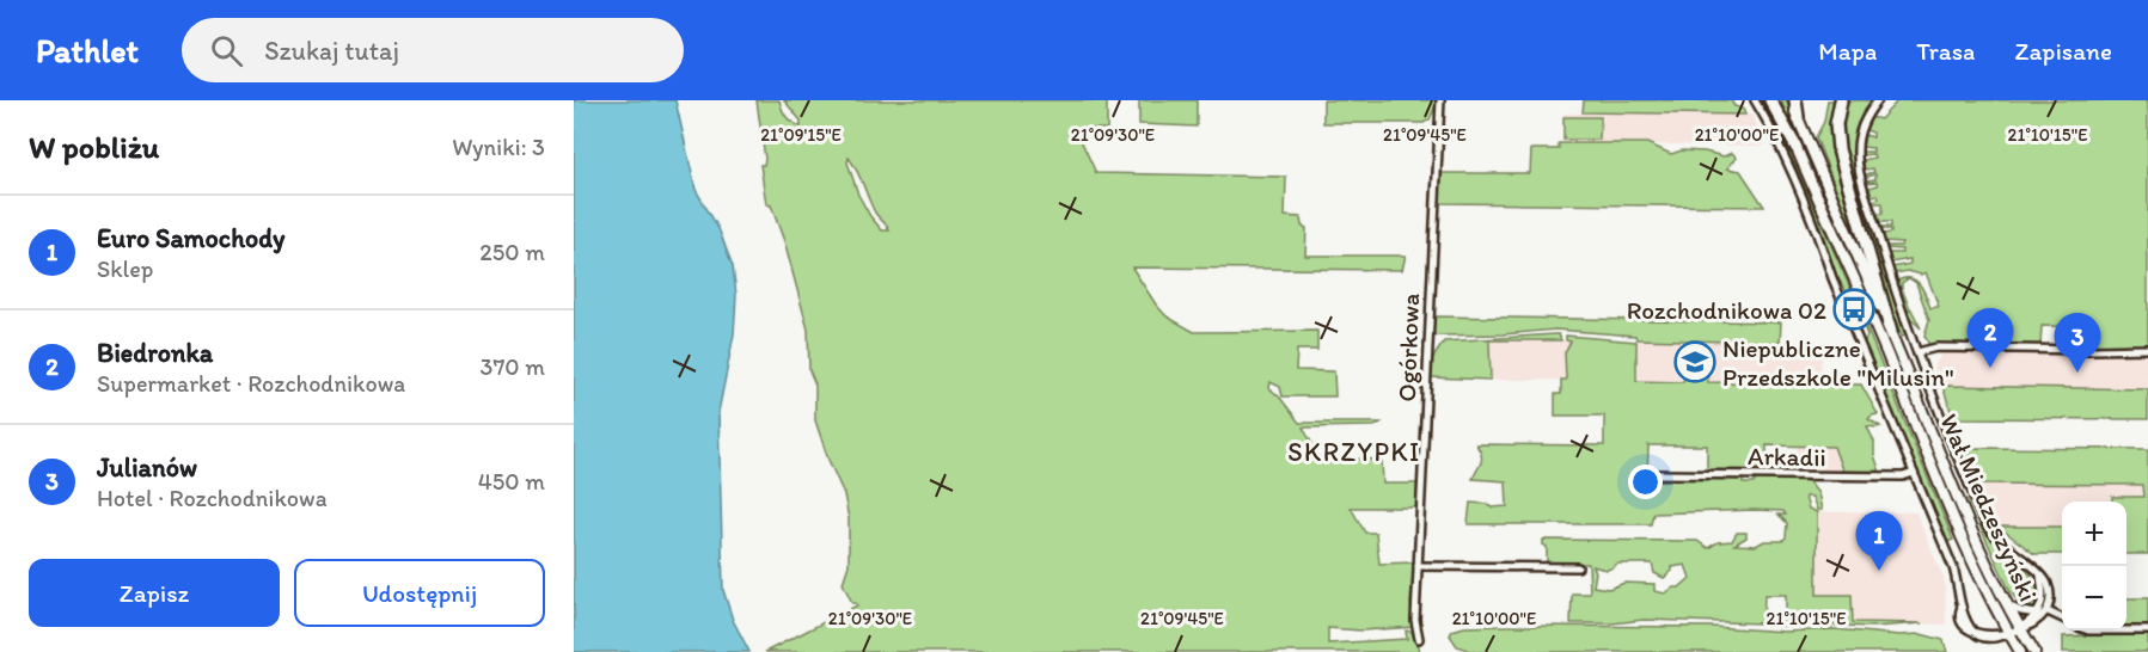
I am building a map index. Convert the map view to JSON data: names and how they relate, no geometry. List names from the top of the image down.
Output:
{
  "streets": {
    "main road": ["Wał Miedzeszyński"],
    "street": ["Ogórkowa", "Arkadii"]
  },
  "districts": ["SKRZYPKI"],
  "places": {
    "bus stop": ["Rozchodnikowa 02"],
    "school or university": ["Niepubliczne Przedszkole \"Milusin\""]
  },
  "page": {
    "header": "Pathlet",
    "search": "Szukaj tutaj",
    "nav": ["Mapa", "Trasa", "Zapisane"],
    "heading": ["W pobliżu", "Wyniki: 3"],
    "list": [
      {
        "mark": "1",
        "name": "Euro Samochody",
        "note": "Sklep",
        "value": "250 m"
      },
      {
        "mark": "2",
        "name": "Biedronka",
        "note": "Supermarket · Rozchodnikowa",
        "value": "370 m"
      },
      {
        "mark": "3",
        "name": "Julianów",
        "note": "Hotel · Rozchodnikowa",
        "value": "450 m"
      }
    ],
    "pins": ["2", "3", "1"],
    "map_buttons": ["+", "−"],
    "buttons": ["Zapisz", "Udostępnij"]
  },
  "coordinates": [
    "21°09'15\"E",
    "21°09'30\"E",
    "21°09'45\"E",
    "21°10'00\"E",
    "21°10'15\"E"
  ]
}
